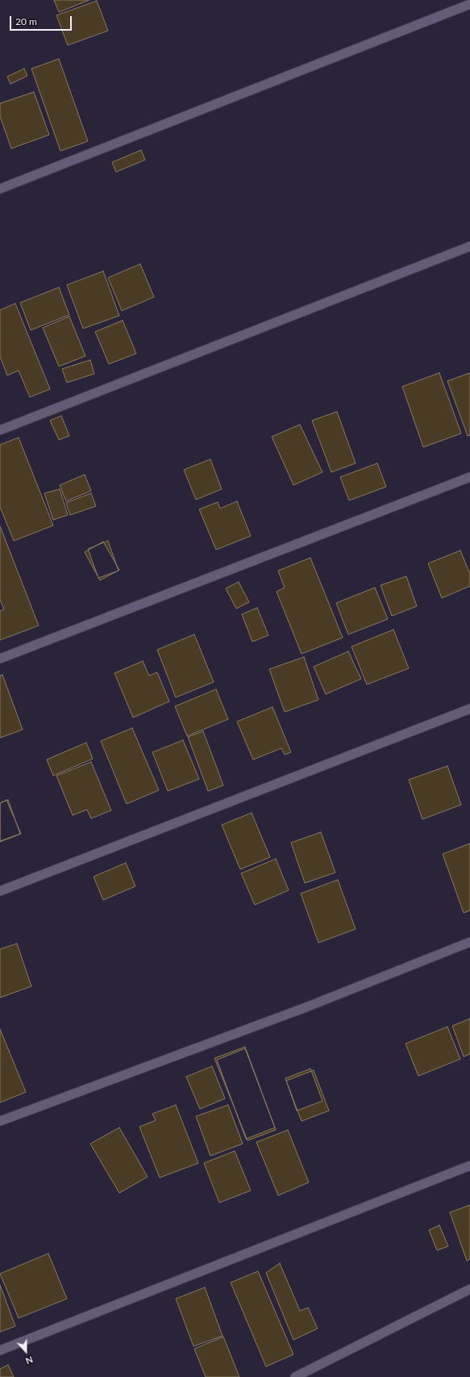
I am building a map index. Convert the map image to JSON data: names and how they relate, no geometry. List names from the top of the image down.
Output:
{
  "scale_bar": "20 m",
  "north": "bottom"
}
